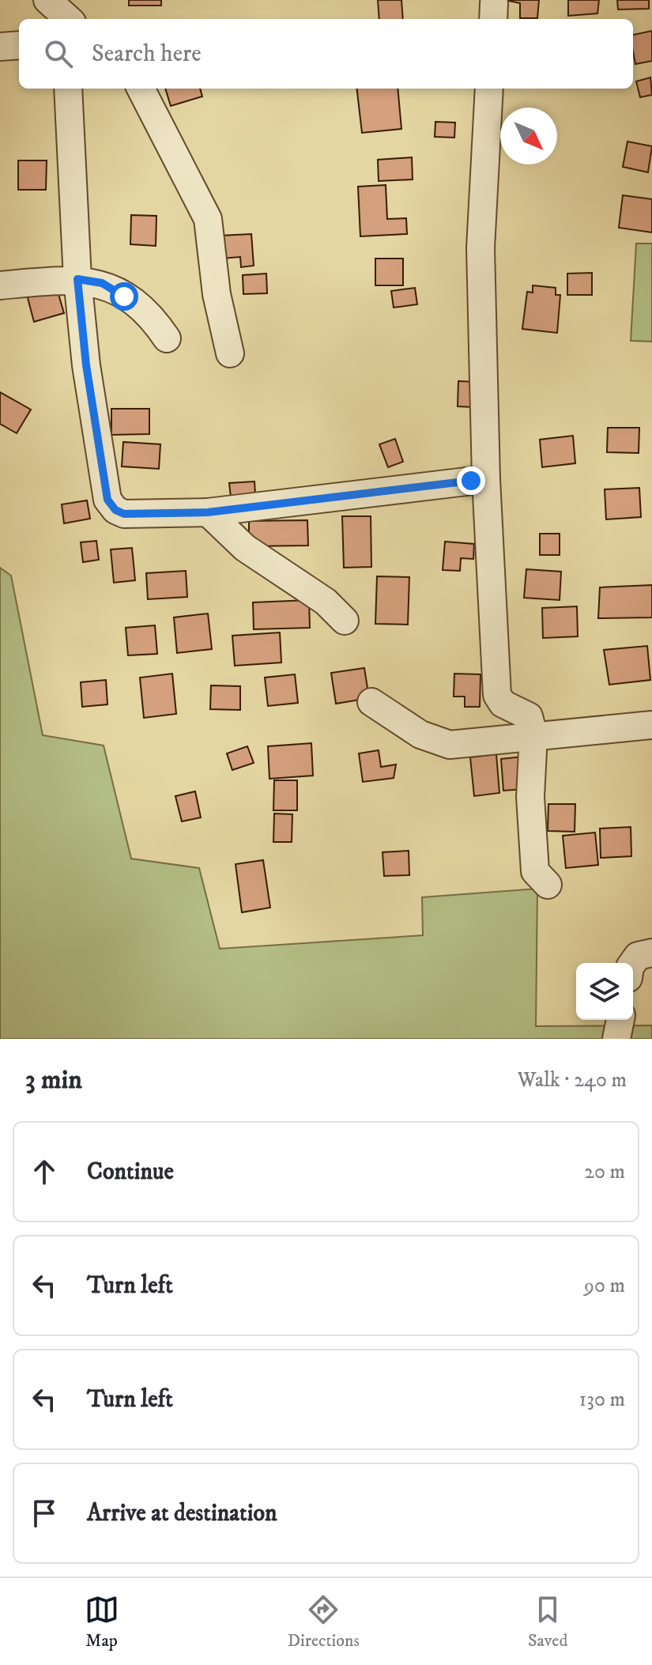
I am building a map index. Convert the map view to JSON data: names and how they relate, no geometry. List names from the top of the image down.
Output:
{
  "north": "bottom right",
  "page": {
    "search": "Search here",
    "heading": ["3 min", "Walk · 240 m"],
    "list": [
      ["Continue", "20 m"],
      ["Turn left", "90 m"],
      ["Turn left", "130 m"],
      "Arrive at destination"
    ],
    "nav": ["Map", "Directions", "Saved"]
  }
}
